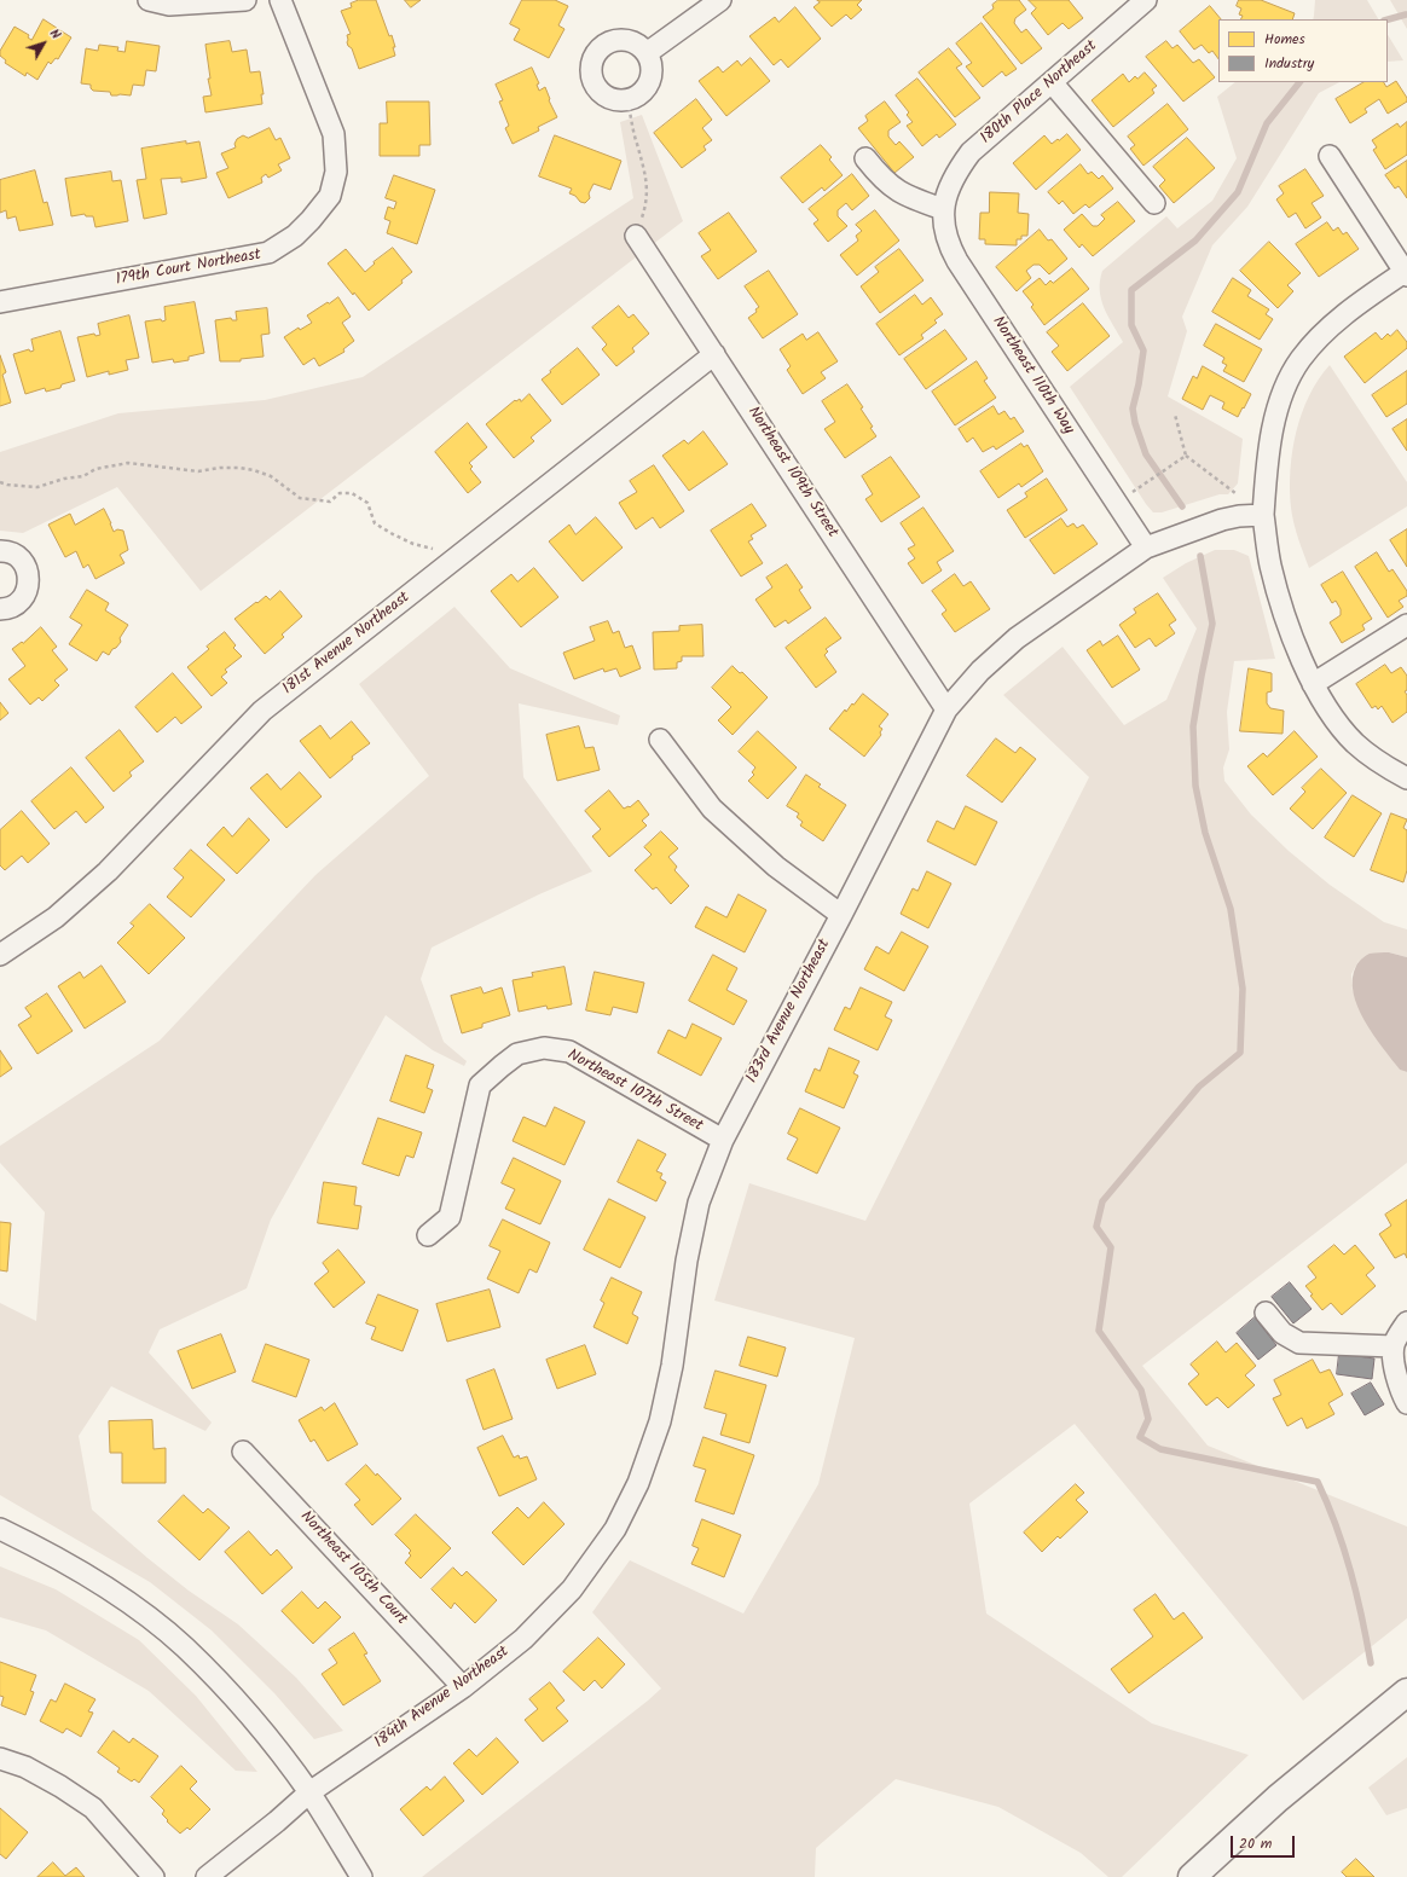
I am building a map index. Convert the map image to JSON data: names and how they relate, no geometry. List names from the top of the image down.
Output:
{
  "streets": {
    "street": [
      "180th Place Northeast",
      "179th Court Northeast",
      "Northeast 110th Way",
      "Northeast 109th Street",
      "181st Avenue Northeast",
      "183rd Avenue Northeast",
      "Northeast 107th Street",
      "Northeast 105th Court",
      "184th Avenue Northeast"
    ]
  },
  "crossings": [
    ["180th Place Northeast", "Northeast 110th Way"],
    ["Northeast 110th Way", "183rd Avenue Northeast"],
    ["Northeast 109th Street", "181st Avenue Northeast"],
    ["Northeast 109th Street", "183rd Avenue Northeast"],
    ["183rd Avenue Northeast", "Northeast 107th Street"],
    ["183rd Avenue Northeast", "184th Avenue Northeast"],
    ["Northeast 105th Court", "184th Avenue Northeast"]
  ],
  "legend": ["Homes", "Industry"],
  "scale_bar": "20 m",
  "north": "top right"
}
